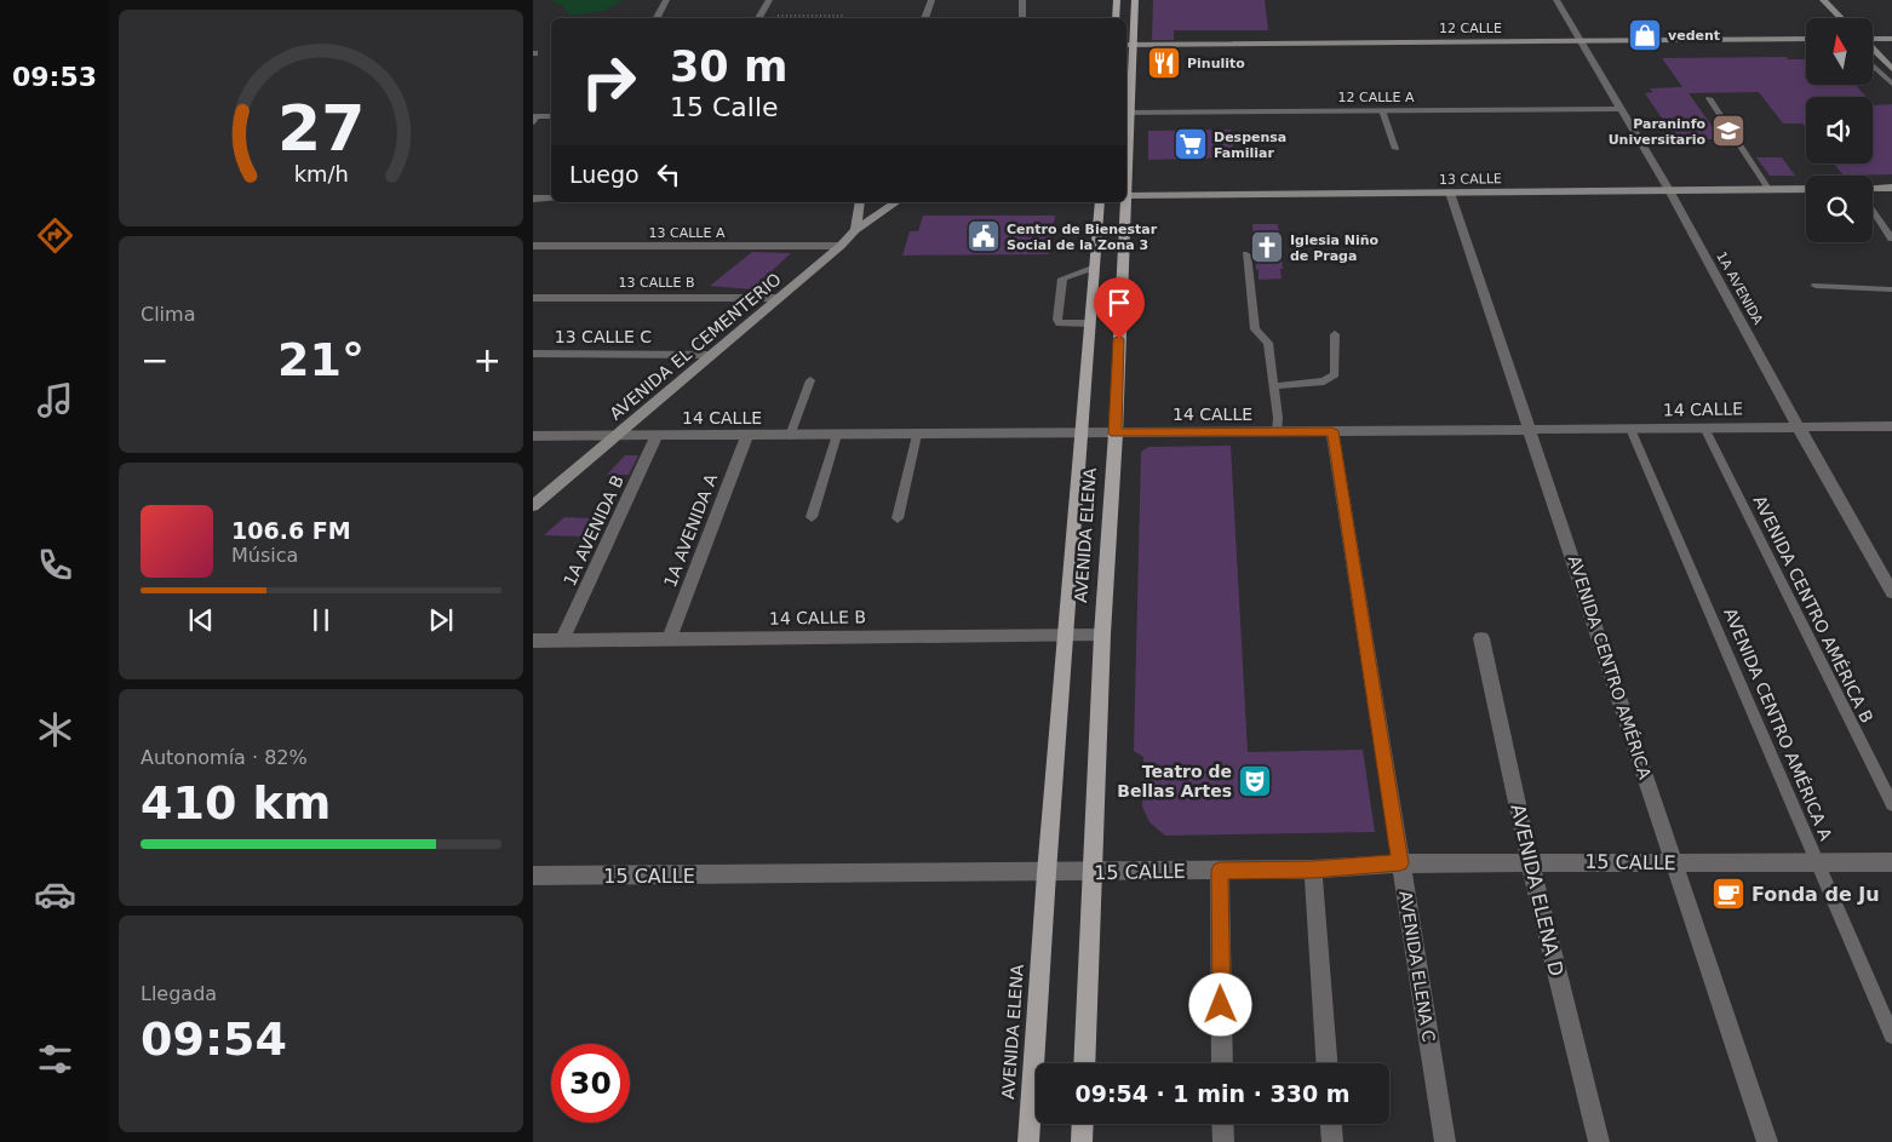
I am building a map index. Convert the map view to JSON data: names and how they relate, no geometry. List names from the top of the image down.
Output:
{
  "streets": {
    "main road": ["AVENIDA ELENA"],
    "street": [
      "12 CALLE",
      "12 CALLE A",
      "13 CALLE",
      "13 CALLE A",
      "13 CALLE B",
      "1A AVENIDA",
      "13 CALLE C",
      "AVENIDA EL CEMENTERIO",
      "14 CALLE",
      "1A AVENIDA B",
      "1A AVENIDA A",
      "14 CALLE B",
      "AVENIDA CENTRO AMÉRICA",
      "15 CALLE",
      "AVENIDA ELENA D",
      "AVENIDA ELENA C"
    ],
    "lane": ["AVENIDA CENTRO AMÉRICA B", "AVENIDA CENTRO AMÉRICA A"]
  },
  "crossings": [
    ["12 CALLE", "1A AVENIDA"],
    ["12 CALLE", "AVENIDA ELENA"],
    ["12 CALLE A", "1A AVENIDA"],
    ["12 CALLE A", "AVENIDA ELENA"],
    ["13 CALLE", "1A AVENIDA"],
    ["13 CALLE", "AVENIDA CENTRO AMÉRICA"],
    ["13 CALLE A", "AVENIDA EL CEMENTERIO"],
    ["13 CALLE B", "AVENIDA EL CEMENTERIO"],
    ["1A AVENIDA", "14 CALLE"],
    ["13 CALLE C", "AVENIDA EL CEMENTERIO"],
    ["AVENIDA EL CEMENTERIO", "14 CALLE"],
    ["14 CALLE", "1A AVENIDA B"],
    ["14 CALLE", "1A AVENIDA A"],
    ["14 CALLE", "AVENIDA ELENA"],
    ["14 CALLE", "AVENIDA CENTRO AMÉRICA B"],
    ["14 CALLE", "AVENIDA CENTRO AMÉRICA"],
    ["14 CALLE", "AVENIDA CENTRO AMÉRICA A"],
    ["14 CALLE", "AVENIDA ELENA C"],
    ["1A AVENIDA B", "14 CALLE B"],
    ["1A AVENIDA A", "14 CALLE B"],
    ["AVENIDA ELENA", "14 CALLE B"],
    ["AVENIDA ELENA", "15 CALLE"],
    ["AVENIDA CENTRO AMÉRICA", "15 CALLE"],
    ["AVENIDA CENTRO AMÉRICA A", "15 CALLE"],
    ["15 CALLE", "AVENIDA ELENA D"],
    ["15 CALLE", "AVENIDA ELENA C"]
  ],
  "places": {
    "shop": ["vedent"],
    "restaurant": ["Pinulito"],
    "school or university": ["Paraninfo Universitario"],
    "supermarket": ["Despensa Familiar"],
    "public building": ["Centro de Bienestar Social de la Zona 3"],
    "church": ["Iglesia Niño de Praga"],
    "theatre": ["Teatro de Bellas Artes"],
    "cafe": ["Fonda de Ju"]
  },
  "north": "top",
  "page": {
    "tabs": "09:53",
    "turn": ["30 m", "15 Calle"],
    "then": "Luego",
    "tile": [
      "Clima",
      ["Autonomía · 82%", "410 km"],
      ["Llegada", "09:54"]
    ],
    "heat": ["−", "21°", "+"],
    "song": ["106.6 FM", "Música"],
    "limit": "30",
    "trip": "09:54 · 1 min · 330 m",
    "gauge": ["27", "km/h"]
  }
}
